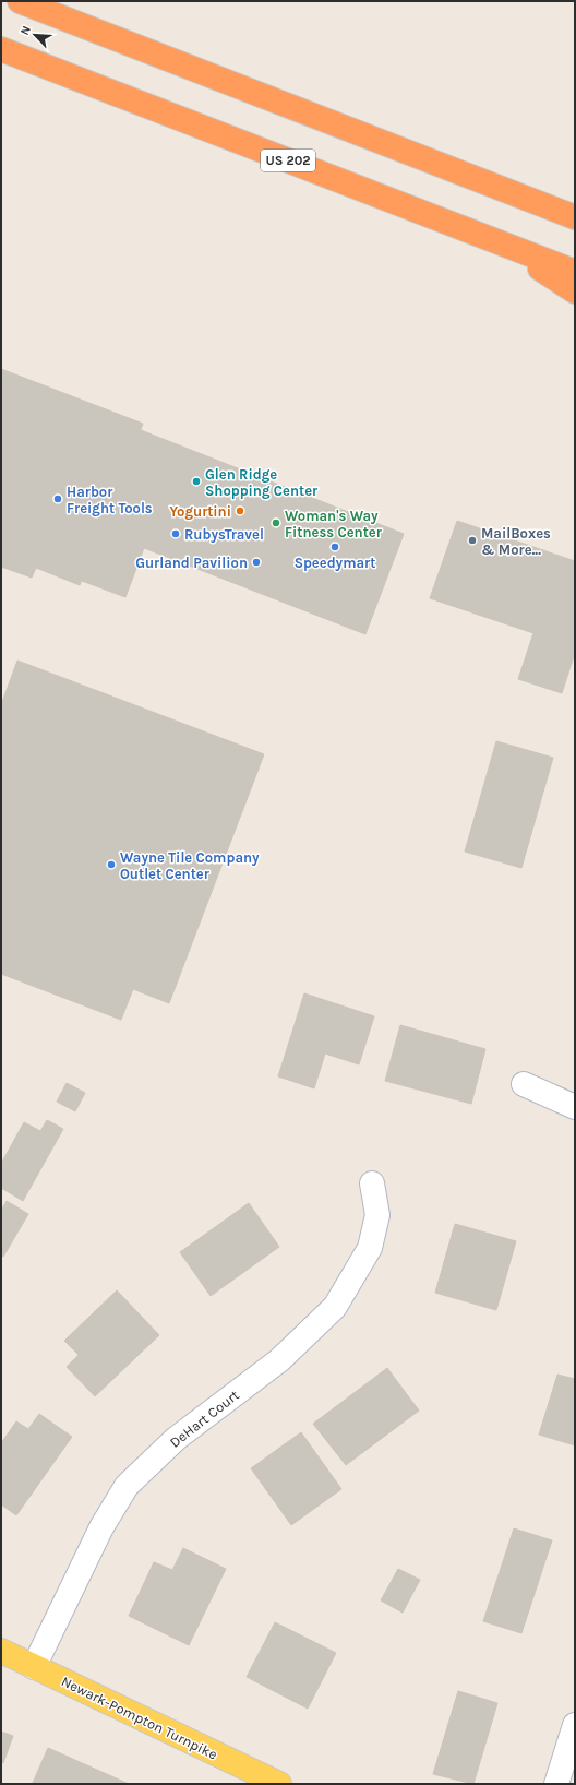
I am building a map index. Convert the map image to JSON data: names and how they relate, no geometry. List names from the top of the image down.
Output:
{
  "streets": {
    "highway": ["US 202"],
    "main road": ["Newark-Pompton Turnpike"],
    "street": ["DeHart Court"]
  },
  "crossings": [
    ["DeHart Court", "Newark-Pompton Turnpike"]
  ],
  "places": [
    "Glen Ridge Shopping Center",
    "Harbor Freight Tools",
    "Yogurtini",
    "Woman's Way Fitness Center",
    "RubysTravel",
    "MailBoxes & More...",
    "Speedymart",
    "Gurland Pavilion",
    "Wayne Tile Company Outlet Center"
  ],
  "north": "top left"
}
